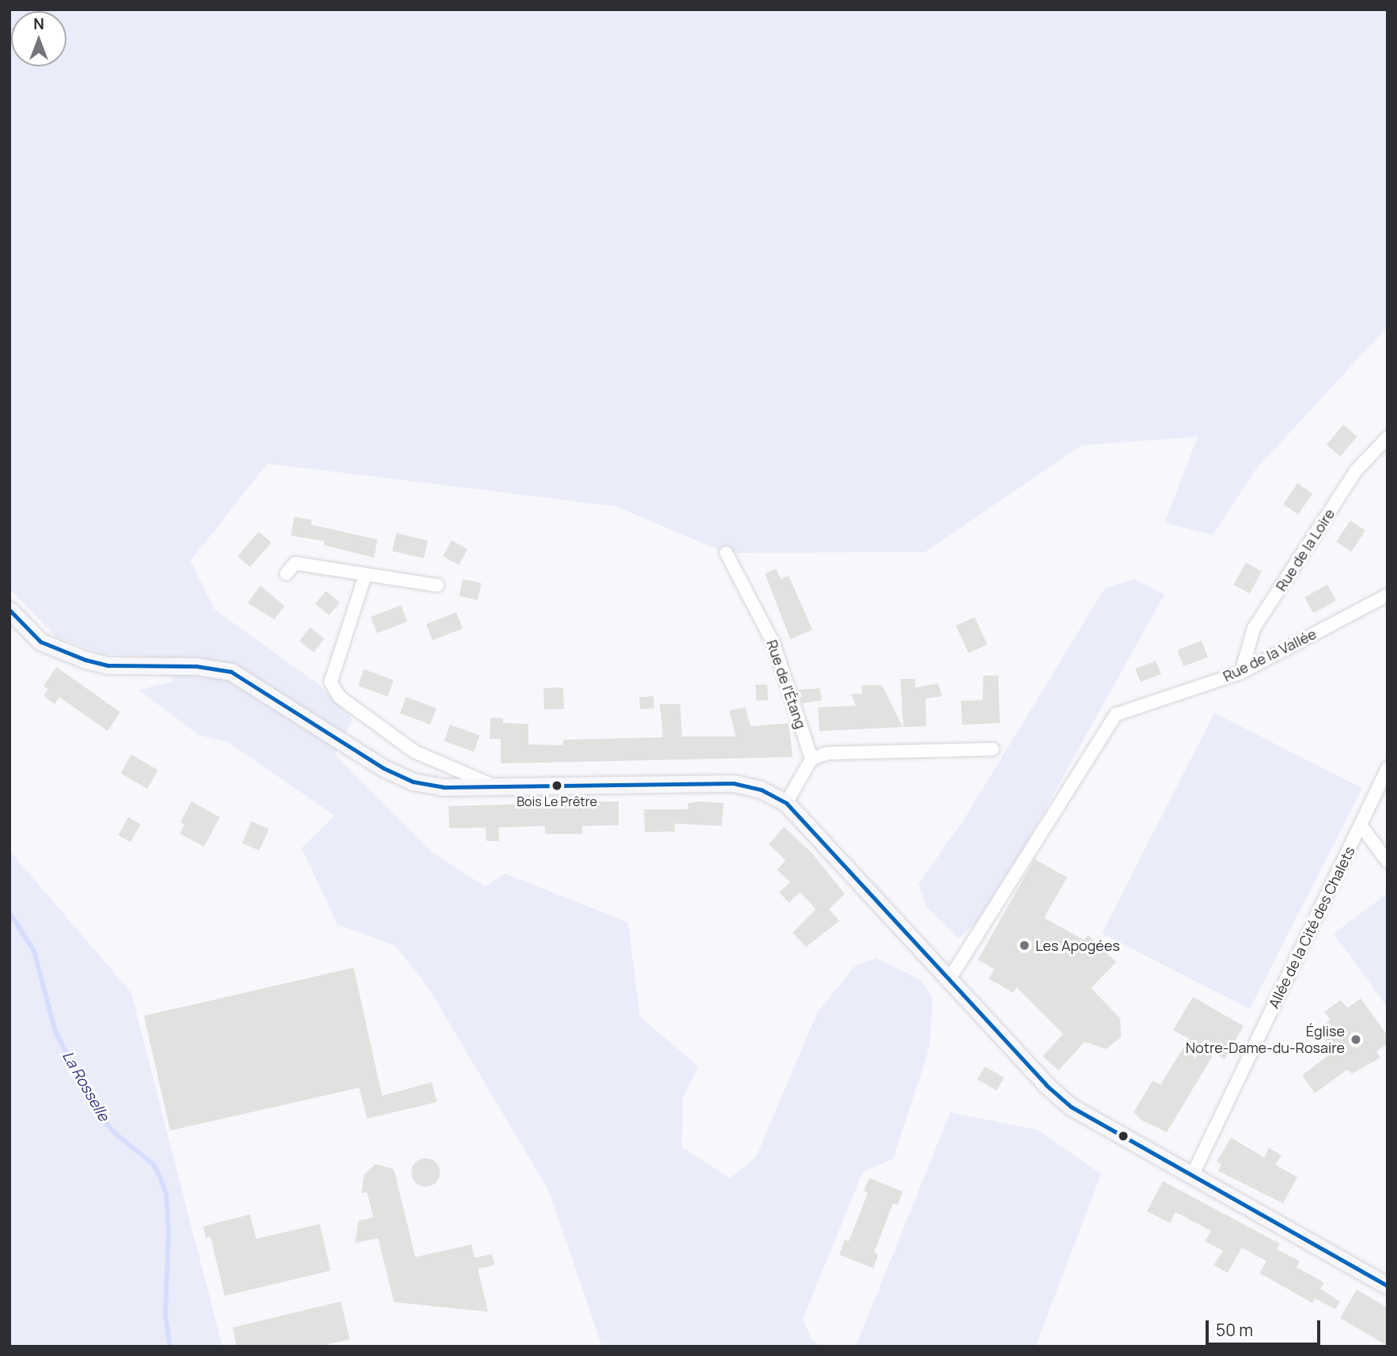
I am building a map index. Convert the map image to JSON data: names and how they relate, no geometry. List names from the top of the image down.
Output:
{
  "streets": {
    "street": [
      "Rue de la Loire",
      "Rue de la Vallée",
      "Rue de l'Étang",
      "Allée de la Cité des Chalets"
    ]
  },
  "crossings": [
    ["Rue de la Loire", "Rue de la Vallée"]
  ],
  "water": ["La Rosselle"],
  "places": ["Bois Le Prêtre", "Les Apogées", "Église Notre-Dame-du-Rosaire"],
  "scale_bar": "50 m",
  "north": "top"
}
